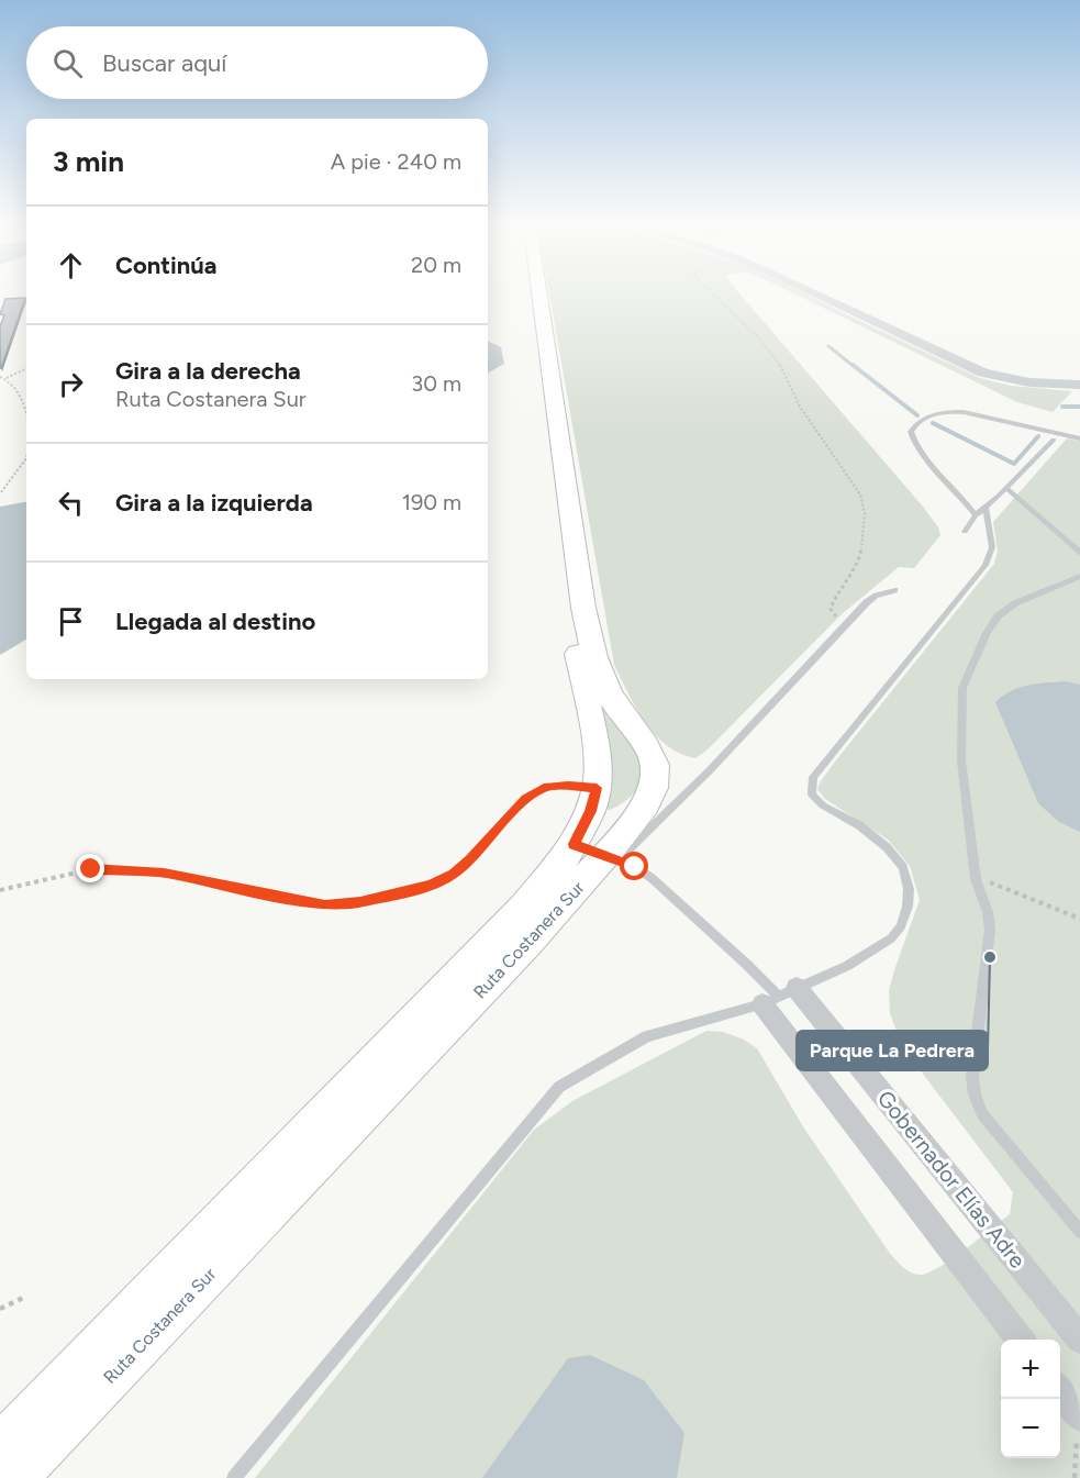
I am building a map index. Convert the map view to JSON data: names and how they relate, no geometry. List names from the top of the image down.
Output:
{
  "streets": {
    "main road": ["Ruta Costanera Sur"],
    "street": ["Gobernador Elías Adre"]
  },
  "places": ["Parque La Pedrera"],
  "page": {
    "search": "Buscar aquí",
    "heading": ["3 min", "A pie · 240 m"],
    "list": [
      ["Continúa", "20 m"],
      ["Gira a la derecha", "Ruta Costanera Sur", "30 m"],
      ["Gira a la izquierda", "190 m"],
      "Llegada al destino"
    ],
    "map_buttons": ["+", "−"]
  }
}
